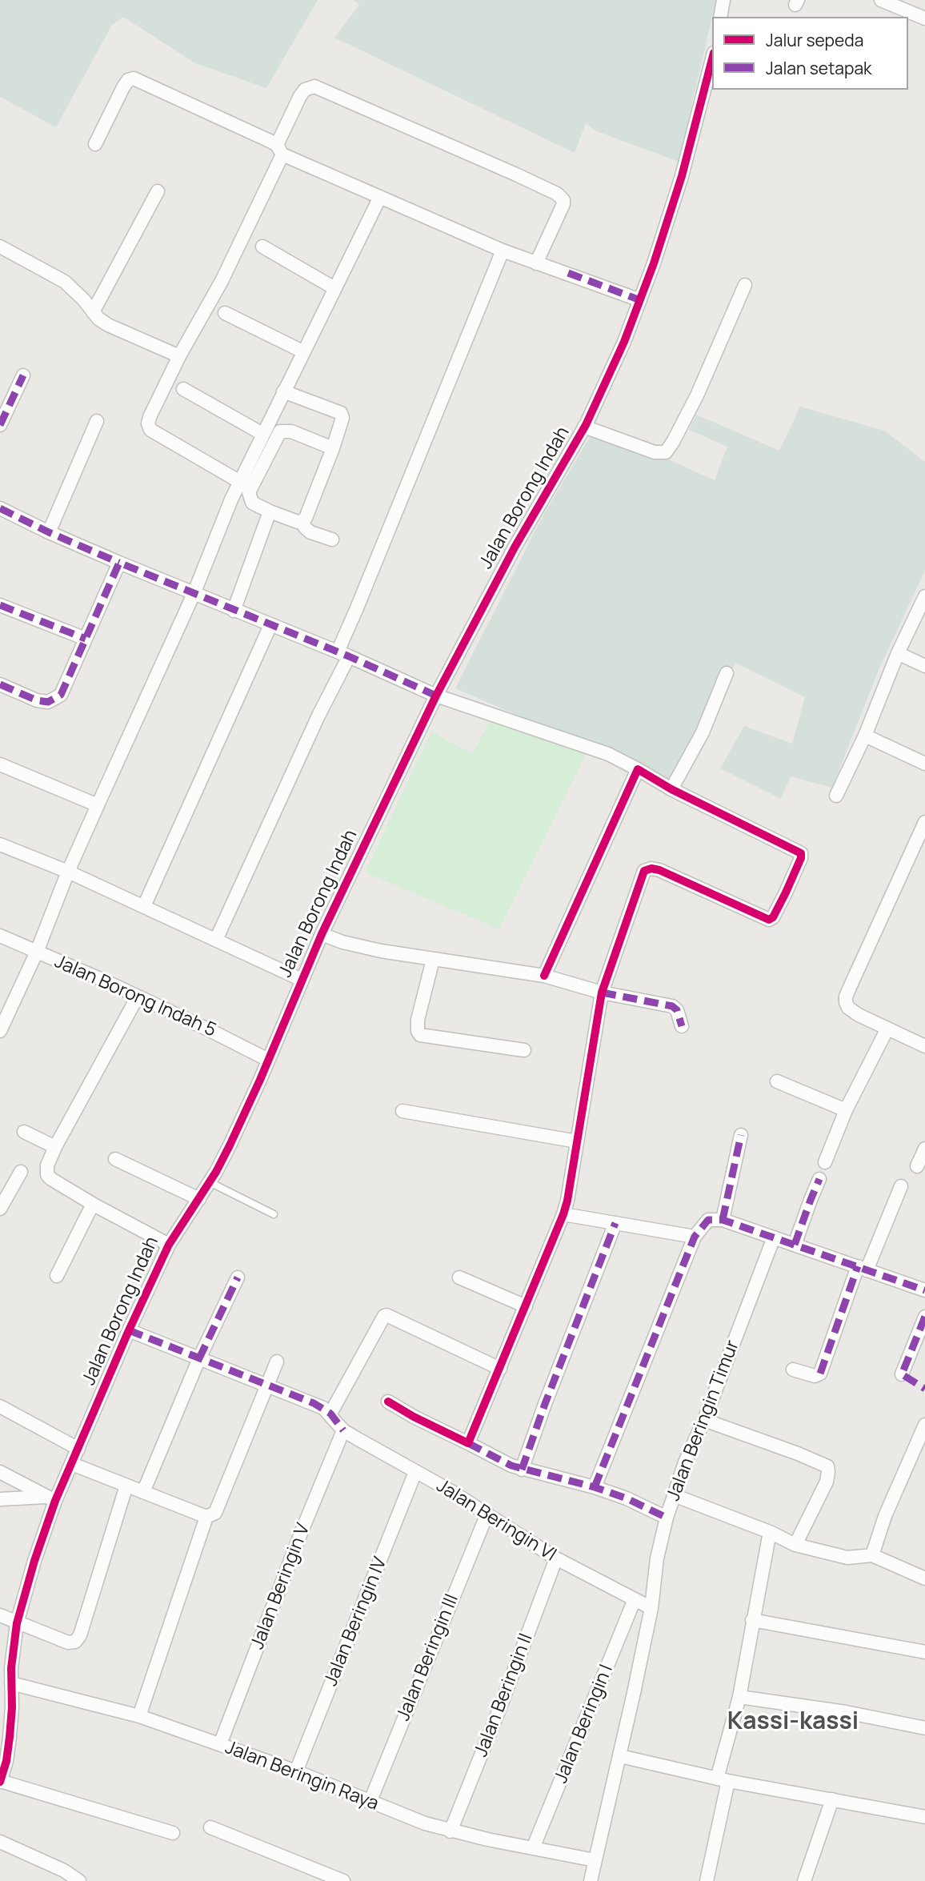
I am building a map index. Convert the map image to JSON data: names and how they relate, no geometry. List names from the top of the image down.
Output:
{
  "streets": {
    "street": [
      "Jalan Borong Indah",
      "Jalan Borong Indah 5",
      "Jalan Beringin Timur",
      "Jalan Beringin VI",
      "Jalan Beringin V",
      "Jalan Beringin IV",
      "Jalan Beringin III",
      "Jalan Beringin II",
      "Jalan Beringin I",
      "Jalan Beringin Raya"
    ]
  },
  "crossings": [
    ["Jalan Borong Indah", "Jalan Borong Indah 5"],
    ["Jalan Borong Indah", "Jalan Beringin Raya"],
    ["Jalan Beringin Timur", "Jalan Beringin VI"],
    ["Jalan Beringin Timur", "Jalan Beringin Raya"],
    ["Jalan Beringin VI", "Jalan Beringin V"],
    ["Jalan Beringin VI", "Jalan Beringin IV"],
    ["Jalan Beringin VI", "Jalan Beringin III"],
    ["Jalan Beringin VI", "Jalan Beringin II"],
    ["Jalan Beringin VI", "Jalan Beringin I"],
    ["Jalan Beringin V", "Jalan Beringin Raya"],
    ["Jalan Beringin IV", "Jalan Beringin Raya"],
    ["Jalan Beringin III", "Jalan Beringin Raya"],
    ["Jalan Beringin II", "Jalan Beringin Raya"],
    ["Jalan Beringin I", "Jalan Beringin Raya"]
  ],
  "districts": ["Kassi-kassi"],
  "legend": ["Jalur sepeda", "Jalan setapak"]
}
